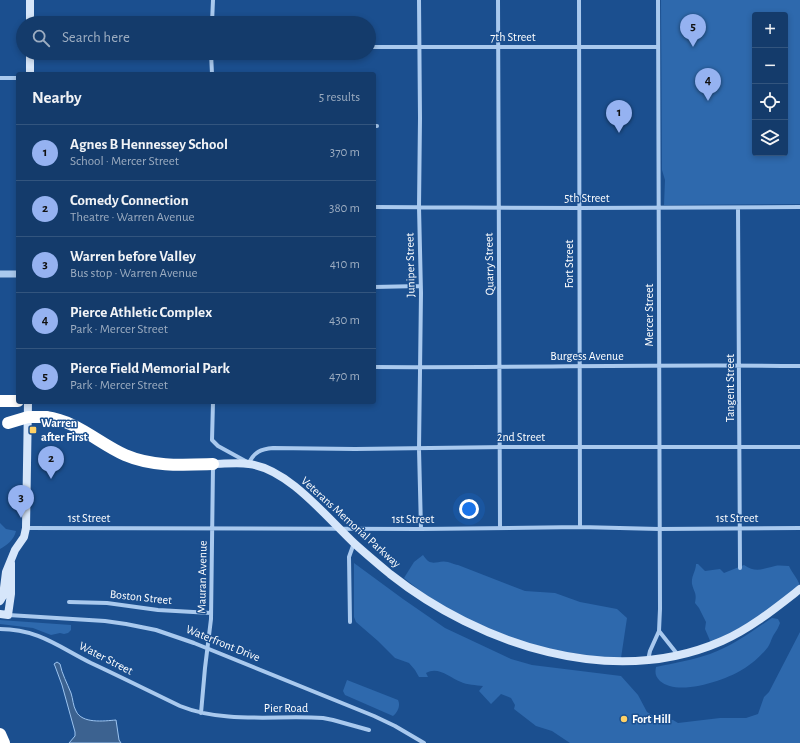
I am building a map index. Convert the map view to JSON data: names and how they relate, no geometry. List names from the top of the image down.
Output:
{
  "streets": {
    "main road": ["Veterans Memorial Parkway"],
    "street": [
      "7th Street",
      "5th Street",
      "Quarry Street",
      "Fort Street",
      "Juniper Street",
      "Mercer Street",
      "Burgess Avenue",
      "Tangent Street",
      "2nd Street",
      "1st Street",
      "Mauran Avenue",
      "Boston Street",
      "Waterfront Drive",
      "Water Street",
      "Pier Road"
    ]
  },
  "crossings": [
    ["7th Street", "Quarry Street"],
    ["7th Street", "Fort Street"],
    ["7th Street", "Juniper Street"],
    ["7th Street", "Mercer Street"],
    ["5th Street", "Quarry Street"],
    ["5th Street", "Fort Street"],
    ["5th Street", "Juniper Street"],
    ["5th Street", "Mercer Street"],
    ["5th Street", "Tangent Street"],
    ["Quarry Street", "Burgess Avenue"],
    ["Quarry Street", "2nd Street"],
    ["Quarry Street", "1st Street"],
    ["Fort Street", "Burgess Avenue"],
    ["Fort Street", "2nd Street"],
    ["Fort Street", "1st Street"],
    ["Juniper Street", "Burgess Avenue"],
    ["Juniper Street", "2nd Street"],
    ["Juniper Street", "1st Street"],
    ["Mercer Street", "Burgess Avenue"],
    ["Mercer Street", "2nd Street"],
    ["Mercer Street", "1st Street"],
    ["Mercer Street", "Veterans Memorial Parkway"],
    ["Burgess Avenue", "Tangent Street"],
    ["Tangent Street", "2nd Street"],
    ["Tangent Street", "1st Street"],
    ["2nd Street", "Veterans Memorial Parkway"],
    ["1st Street", "Veterans Memorial Parkway"],
    ["1st Street", "Mauran Avenue"],
    ["Veterans Memorial Parkway", "Mauran Avenue"],
    ["Mauran Avenue", "Boston Street"],
    ["Mauran Avenue", "Waterfront Drive"],
    ["Mauran Avenue", "Water Street"],
    ["Mauran Avenue", "Pier Road"],
    ["Water Street", "Pier Road"]
  ],
  "places": {
    "transit": ["Warren after First"],
    "other": ["Fort Hill"]
  },
  "page": {
    "map_buttons": ["+", "−"],
    "pins": [
      "5",
      "4",
      "1",
      "2",
      "3"
    ],
    "search": "Search here",
    "heading": ["Nearby", "5 results"],
    "list": [
      {
        "mark": "1",
        "name": "Agnes B Hennessey School",
        "note": "School · Mercer Street",
        "value": "370 m"
      },
      {
        "mark": "2",
        "name": "Comedy Connection",
        "note": "Theatre · Warren Avenue",
        "value": "380 m"
      },
      {
        "mark": "3",
        "name": "Warren before Valley",
        "note": "Bus stop · Warren Avenue",
        "value": "410 m"
      },
      {
        "mark": "4",
        "name": "Pierce Athletic Complex",
        "note": "Park · Mercer Street",
        "value": "430 m"
      },
      {
        "mark": "5",
        "name": "Pierce Field Memorial Park",
        "note": "Park · Mercer Street",
        "value": "470 m"
      }
    ]
  }
}
